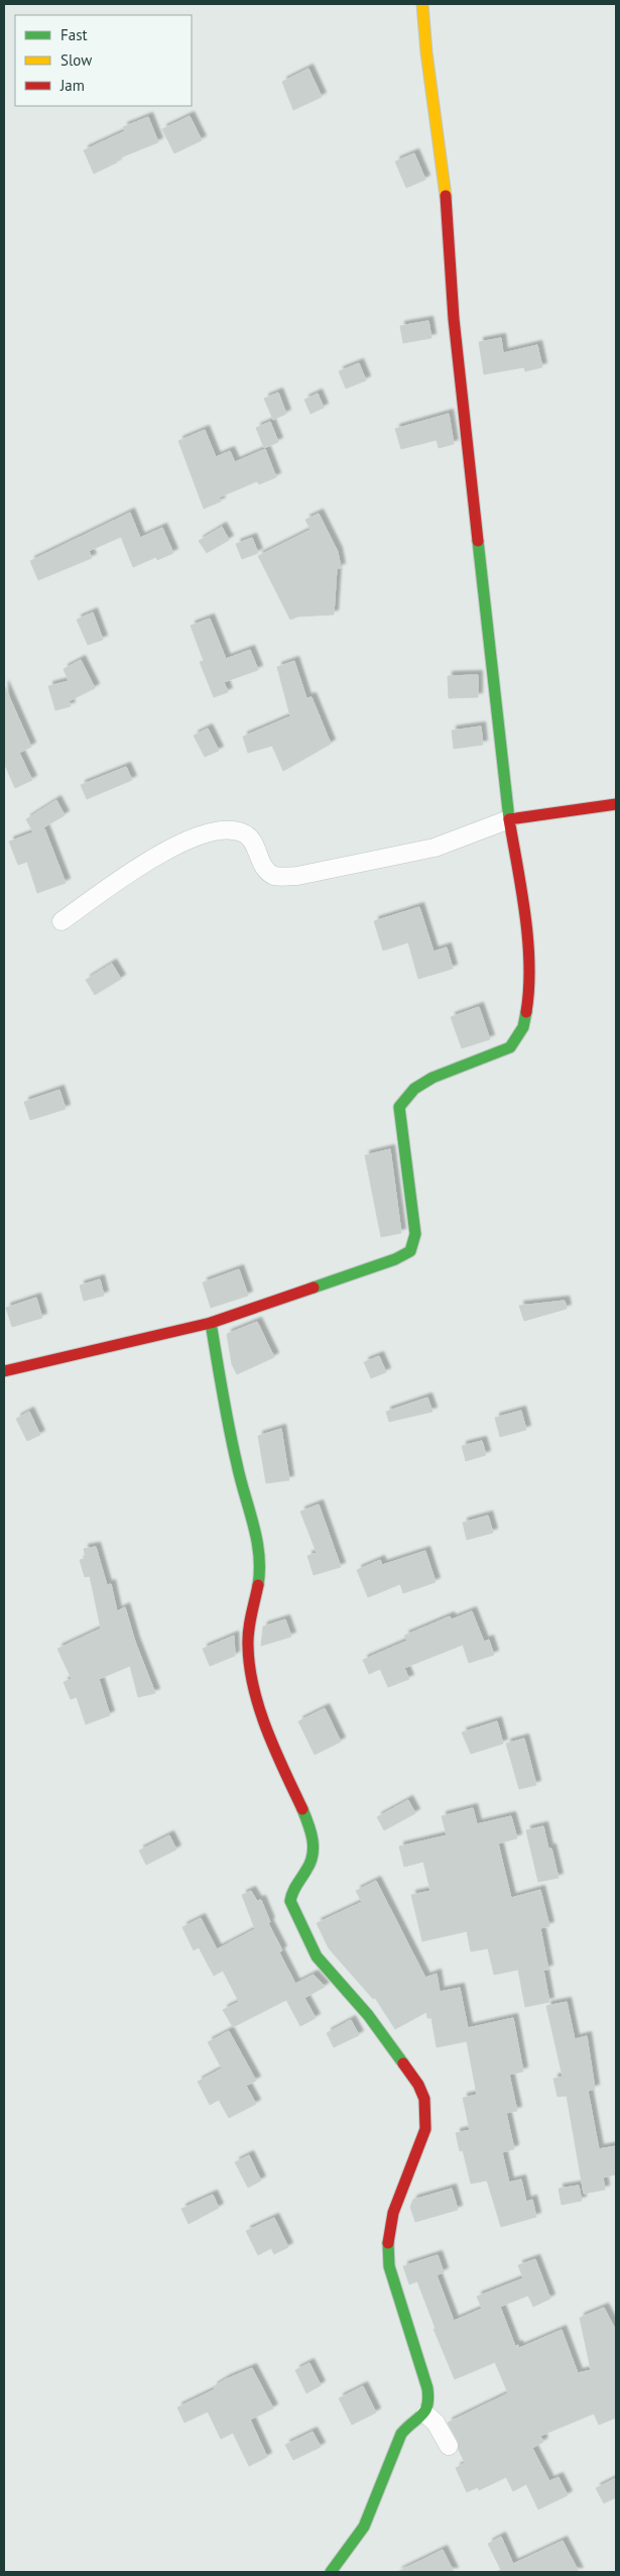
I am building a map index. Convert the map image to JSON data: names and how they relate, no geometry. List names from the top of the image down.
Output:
{
  "legend": ["Fast", "Slow", "Jam"]
}
